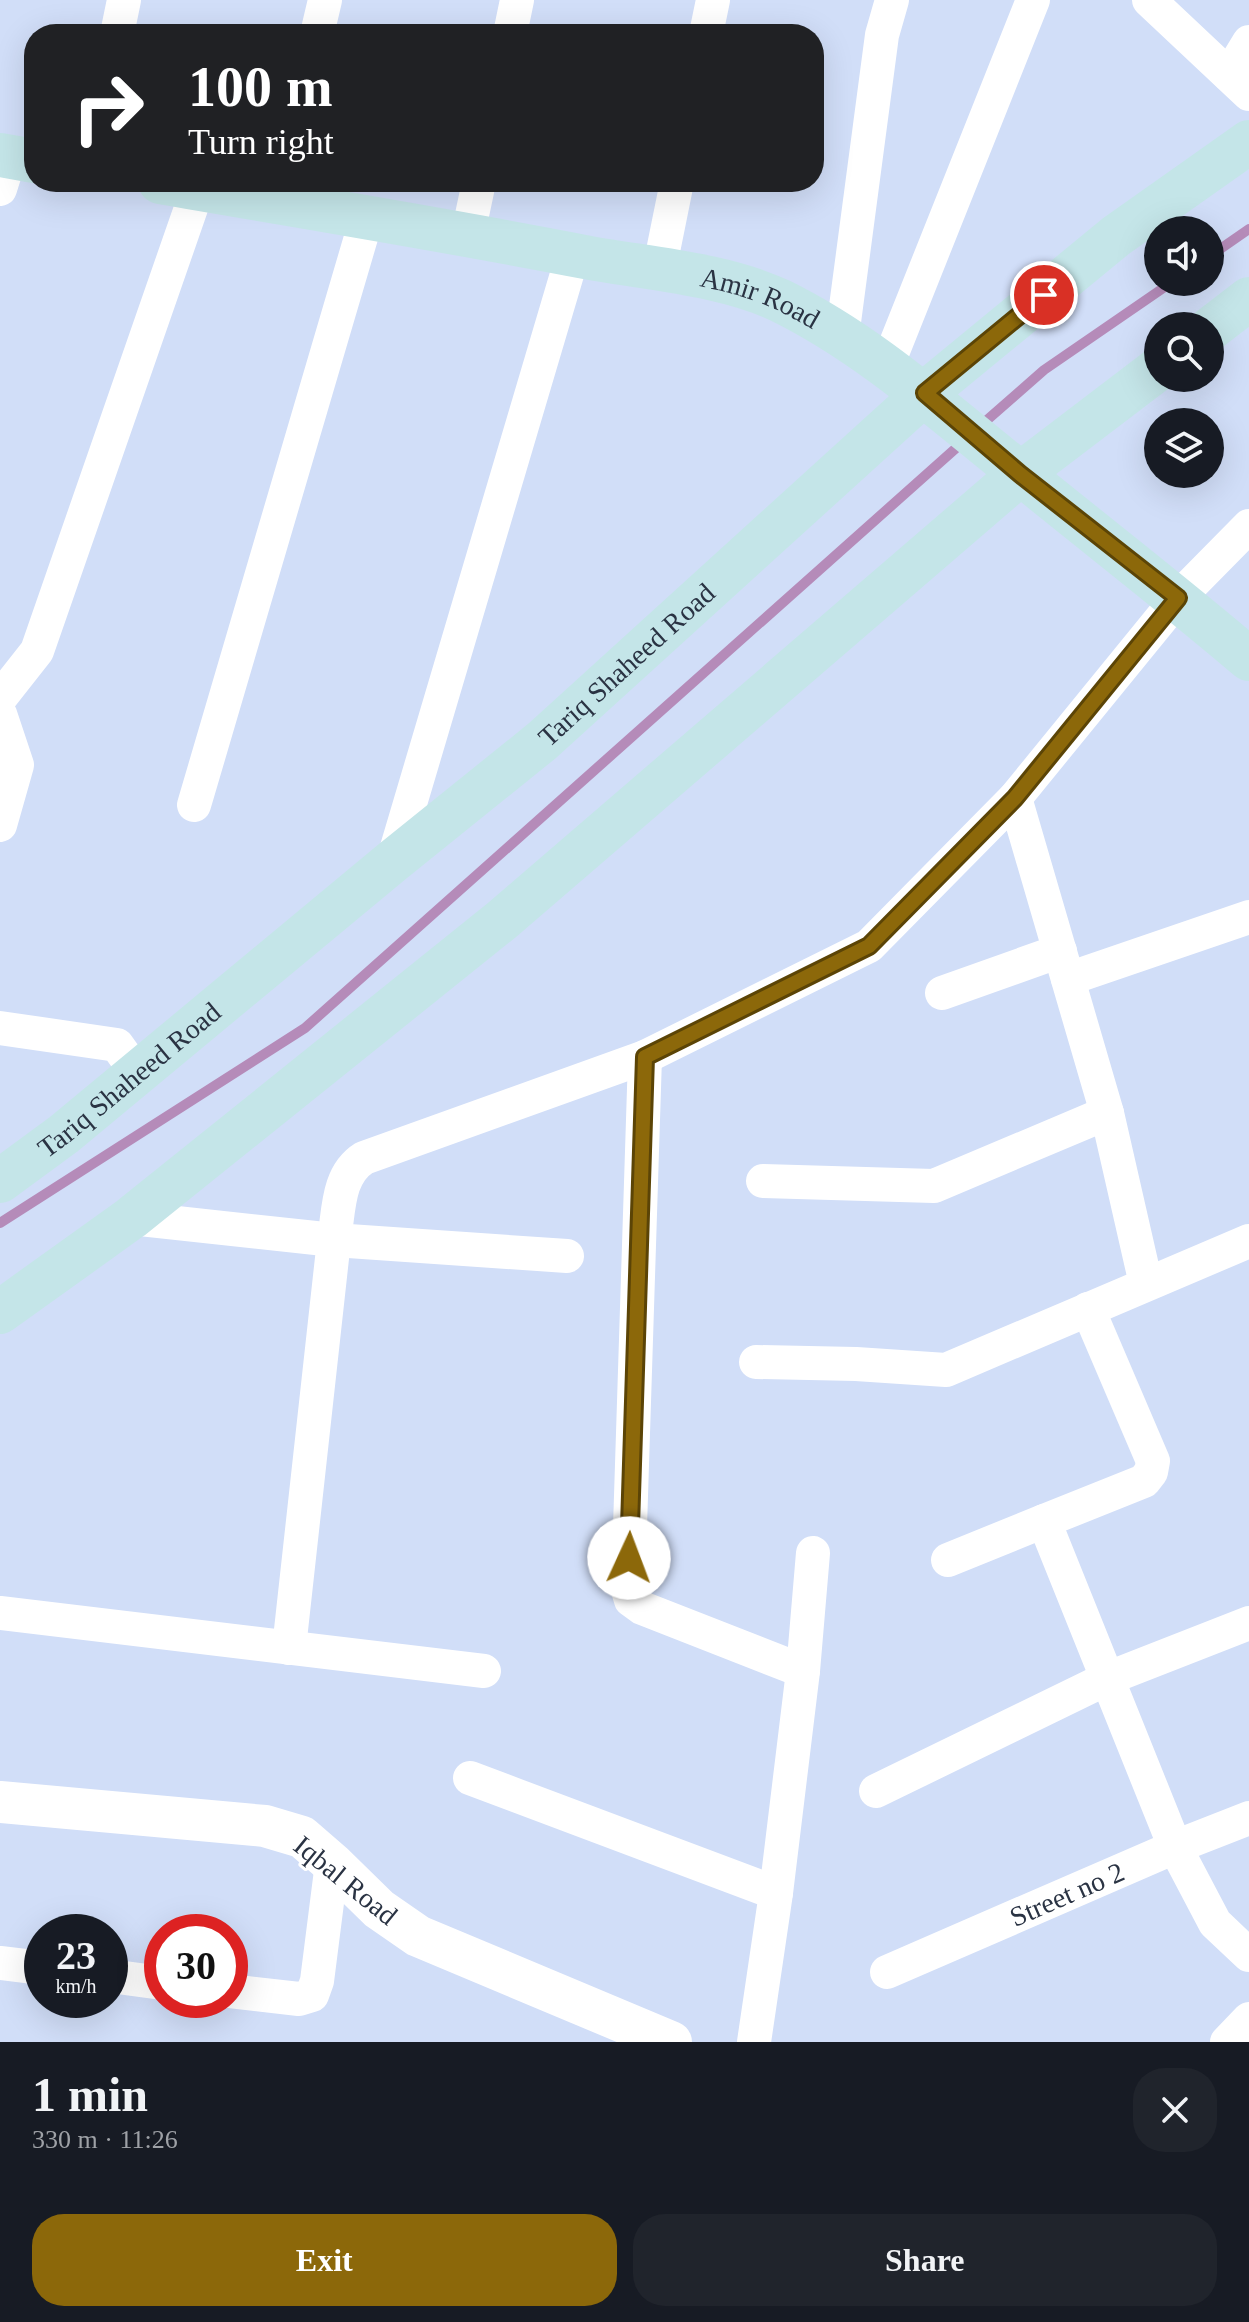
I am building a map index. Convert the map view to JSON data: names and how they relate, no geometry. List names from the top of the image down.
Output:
{
  "streets": {
    "main road": ["Amir Road", "Tariq Shaheed Road"],
    "street": ["Iqbal Road", "Street no 2"]
  },
  "crossings": [
    ["Amir Road", "Tariq Shaheed Road"]
  ],
  "page": {
    "turn": ["100 m", "Turn right"],
    "speed": "23 km/h",
    "limit": "30",
    "heading": ["1 min", "330 m · 11:26"],
    "buttons": ["Exit", "Share"]
  }
}
